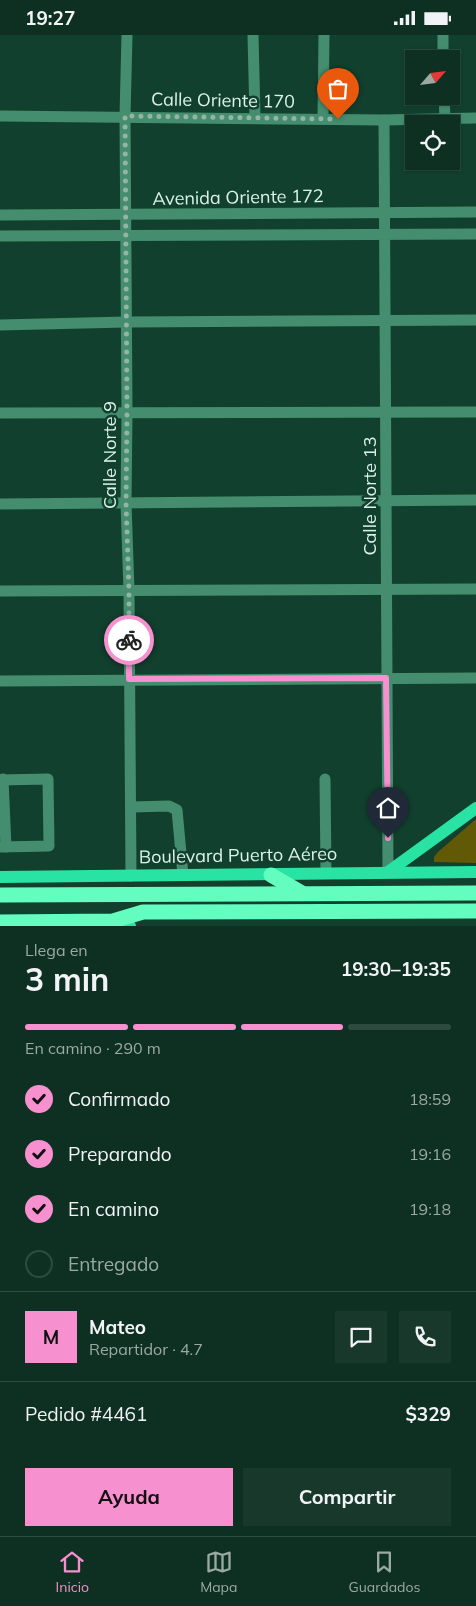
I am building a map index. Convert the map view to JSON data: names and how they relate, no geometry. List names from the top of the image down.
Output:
{
  "streets": {
    "main road": ["Boulevard Puerto Aéreo"],
    "street": [
      "Calle Oriente 170",
      "Avenida Oriente 172",
      "Calle Norte 9",
      "Calle Norte 13"
    ]
  },
  "crossings": [
    ["Calle Oriente 170", "Calle Norte 9"],
    ["Calle Oriente 170", "Calle Norte 13"],
    ["Avenida Oriente 172", "Calle Norte 9"],
    ["Avenida Oriente 172", "Calle Norte 13"],
    ["Calle Norte 9", "Boulevard Puerto Aéreo"],
    ["Calle Norte 13", "Boulevard Puerto Aéreo"]
  ],
  "north": "top right",
  "page": {
    "status": "19:27",
    "heading": ["3 min", "Llega en", "19:30–19:35"],
    "panel": [
      "Mateo",
      "Repartidor · 4.7",
      "Pedido #4461",
      "$329"
    ],
    "bar": "En camino · 290 m",
    "list": [
      ["Confirmado", "18:59"],
      ["Preparando", "19:16"],
      ["En camino", "19:18"],
      "Entregado"
    ],
    "round": "M",
    "buttons": ["Ayuda", "Compartir"],
    "tabs": ["Inicio", "Mapa", "Guardados"]
  }
}
